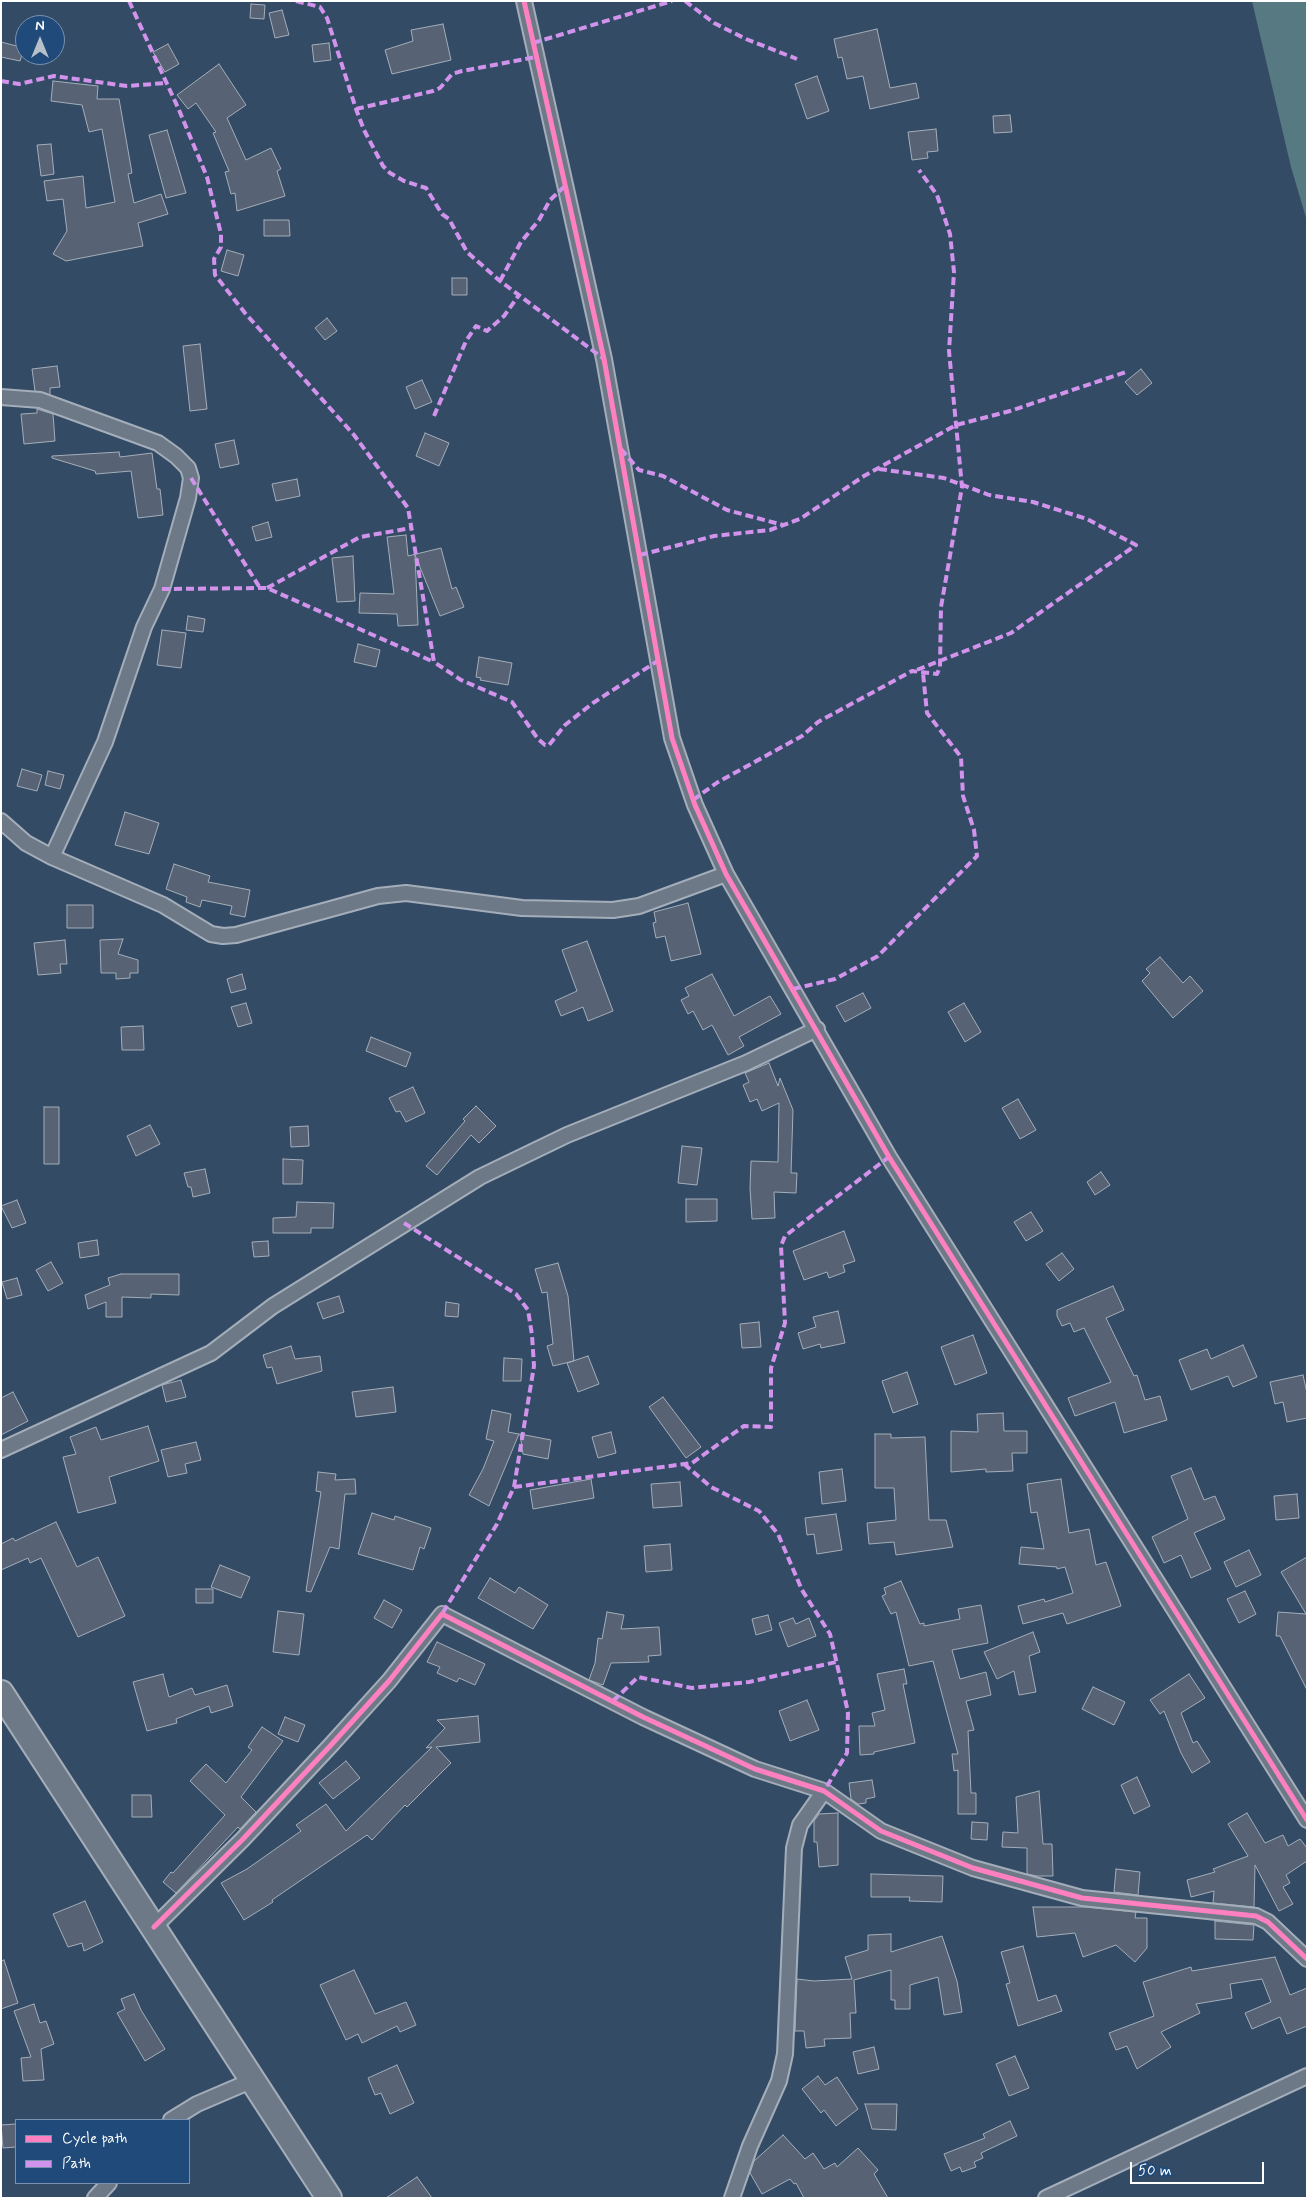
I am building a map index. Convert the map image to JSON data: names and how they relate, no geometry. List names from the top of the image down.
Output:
{
  "legend": ["Cycle path", "Path"],
  "scale_bar": "50 m",
  "north": "top"
}
